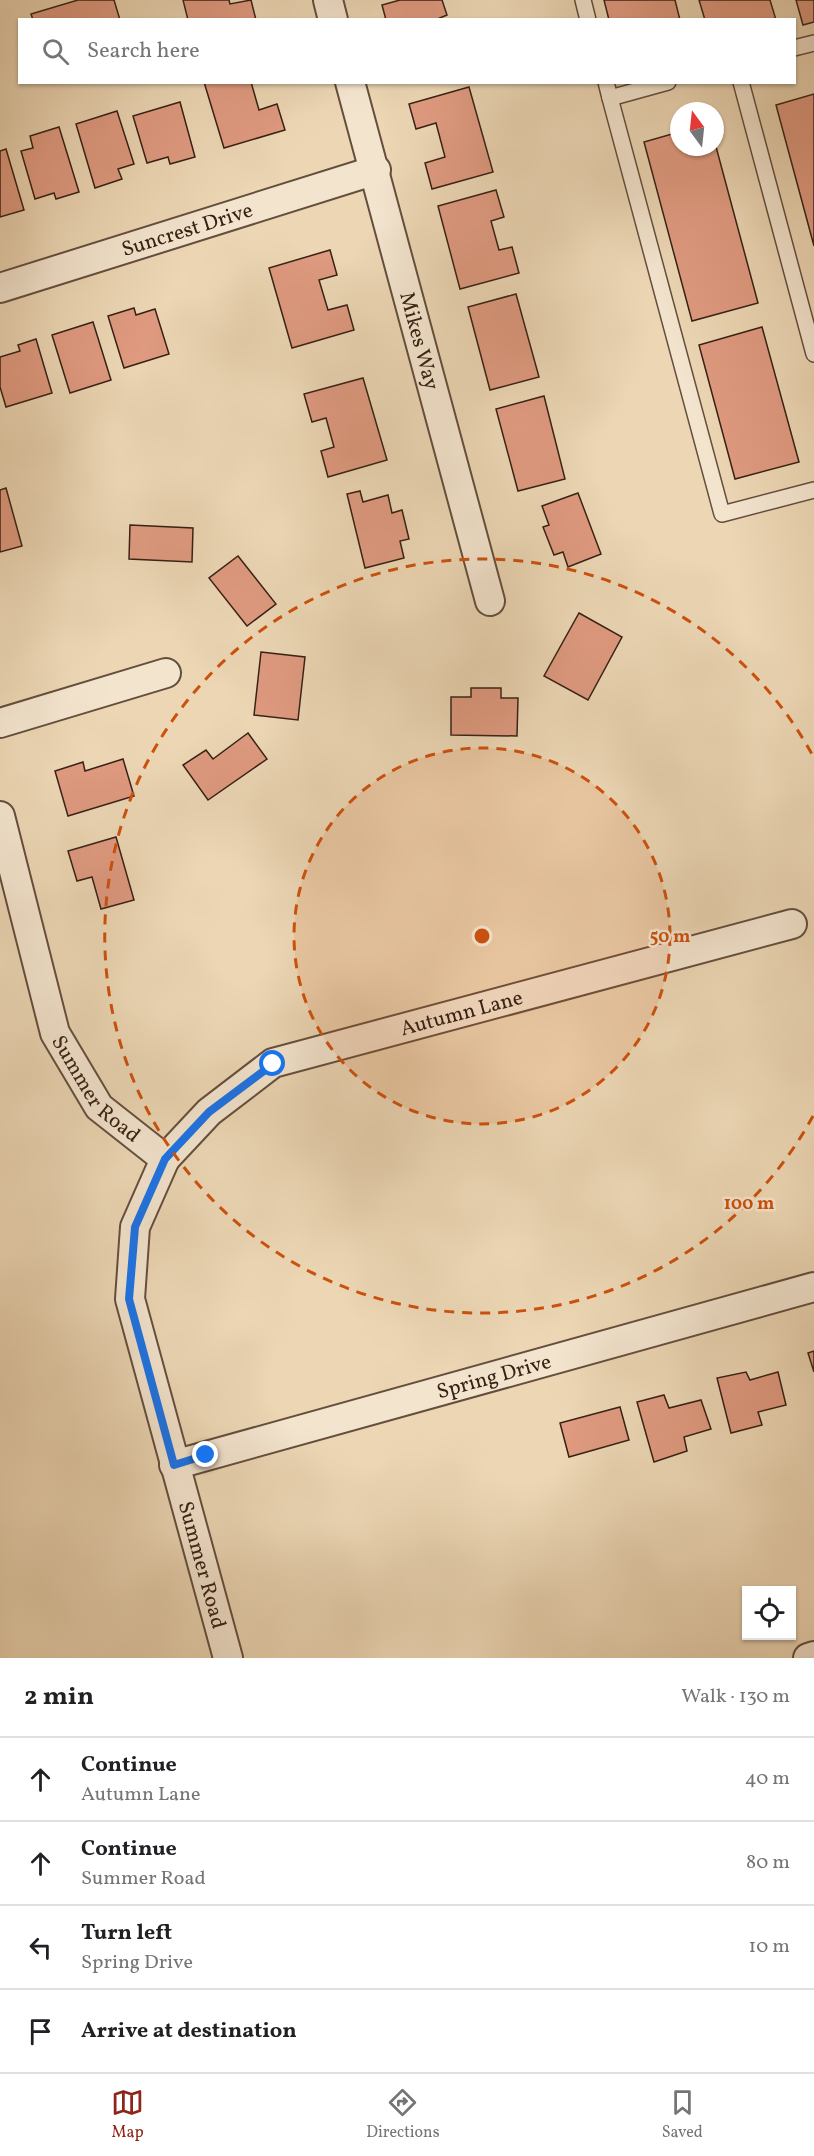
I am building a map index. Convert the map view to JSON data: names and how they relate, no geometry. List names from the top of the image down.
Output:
{
  "streets": {
    "street": [
      "Suncrest Drive",
      "Mikes Way",
      "Autumn Lane",
      "Summer Road",
      "Spring Drive"
    ]
  },
  "crossings": [
    ["Suncrest Drive", "Mikes Way"],
    ["Autumn Lane", "Summer Road"],
    ["Summer Road", "Spring Drive"]
  ],
  "north": "top",
  "page": {
    "search": "Search here",
    "heading": ["2 min", "Walk · 130 m"],
    "list": [
      ["Continue", "Autumn Lane", "40 m"],
      ["Continue", "Summer Road", "80 m"],
      ["Turn left", "Spring Drive", "10 m"],
      "Arrive at destination"
    ],
    "nav": ["Map", "Directions", "Saved"]
  },
  "rings": ["50 m", "100 m"]
}
